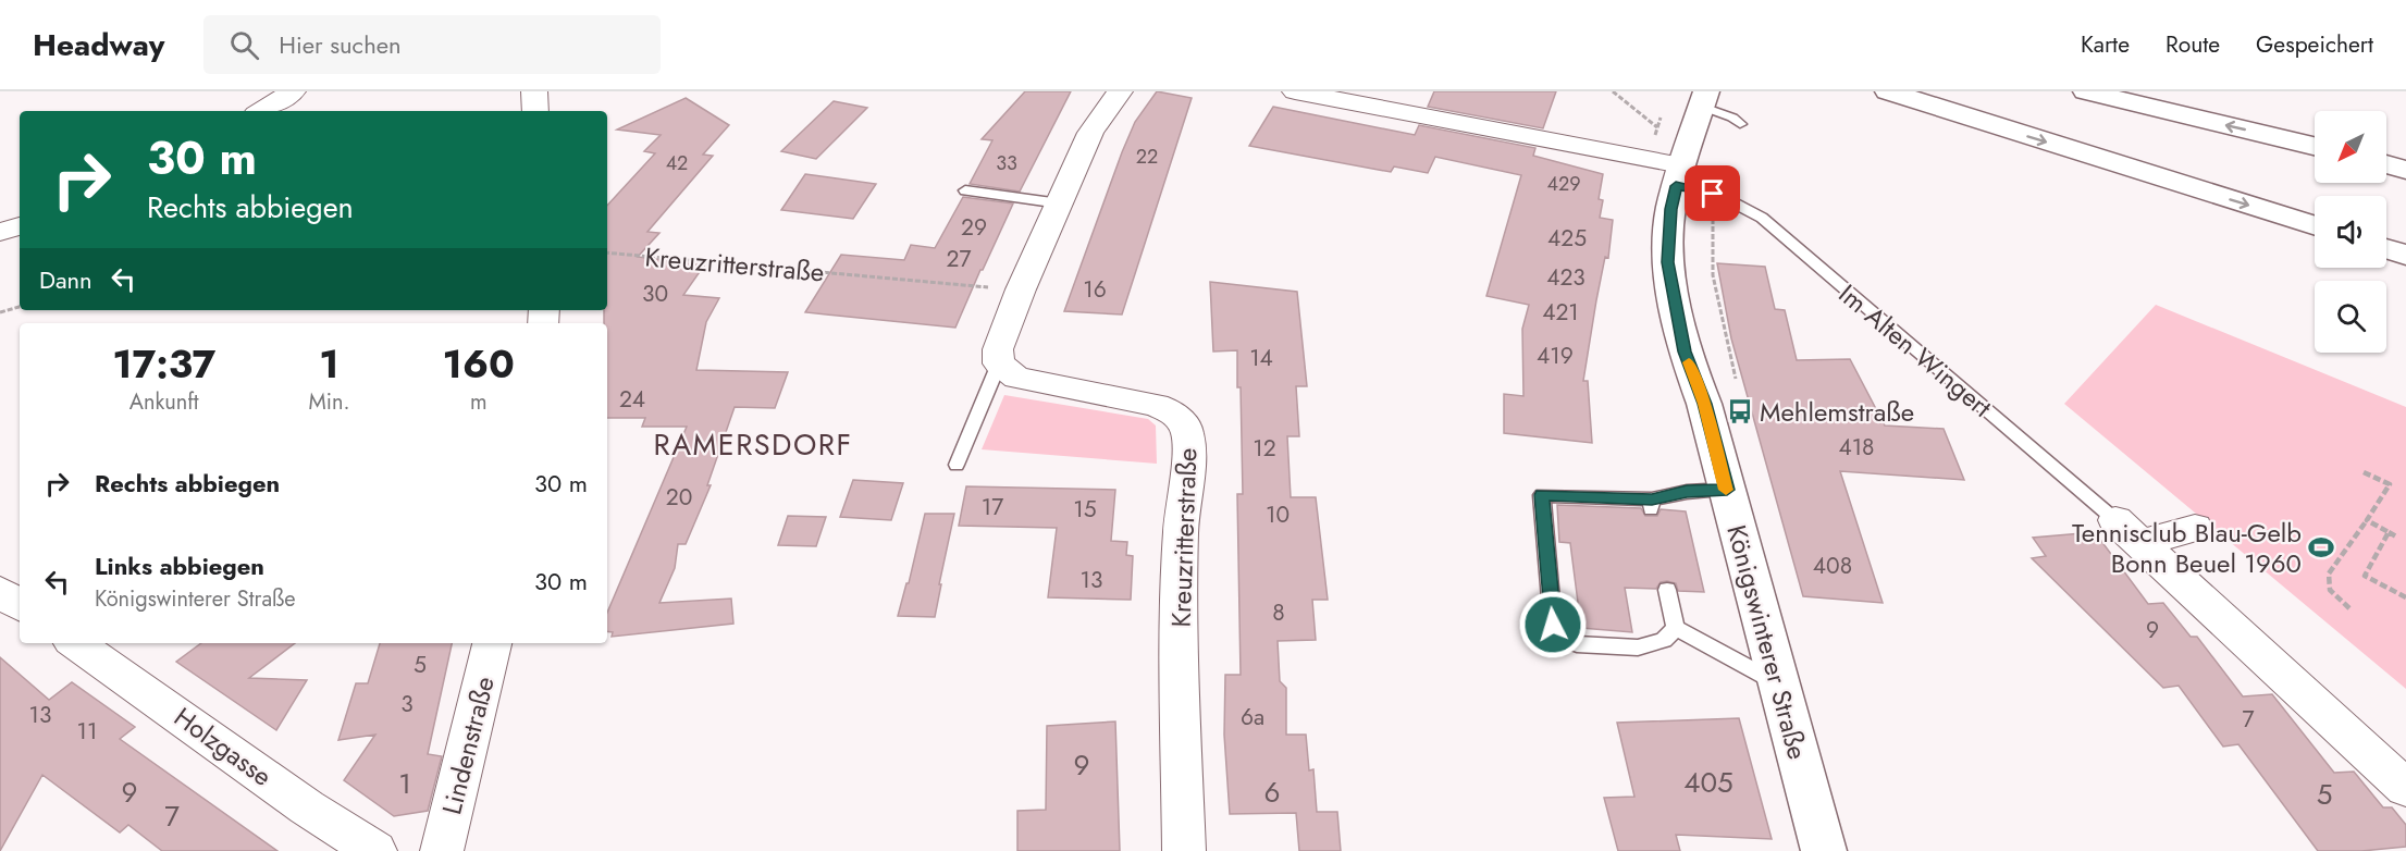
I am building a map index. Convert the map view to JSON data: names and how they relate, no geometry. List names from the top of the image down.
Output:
{
  "streets": {
    "main road": ["Königswinterer Straße"],
    "street": [
      "Kreuzritterstraße",
      "Im Alten Wingert",
      "Lindenstraße",
      "Holzgasse"
    ]
  },
  "crossings": [
    ["Im Alten Wingert", "Königswinterer Straße"]
  ],
  "districts": ["RAMERSDORF"],
  "places": {
    "bus stop": ["Mehlemstraße"],
    "sports": ["Tennisclub Blau-Gelb Bonn Beuel 1960"]
  },
  "house_numbers": [
    "22",
    "42",
    "33",
    "429",
    "29",
    "425",
    "27",
    "423",
    "16",
    "30",
    "421",
    "419",
    "14",
    "24",
    "418",
    "12",
    "20",
    "17",
    "15",
    "10",
    "408",
    "13",
    "8",
    "9",
    "5",
    "3",
    "13",
    "6a",
    "7",
    "11",
    "9",
    "405",
    "1",
    "9",
    "6",
    "5",
    "7"
  ],
  "north": "bottom left",
  "page": {
    "header": "Headway",
    "search": "Hier suchen",
    "nav": ["Karte", "Route", "Gespeichert"],
    "turn": ["30 m", "Rechts abbiegen"],
    "then": "Dann",
    "eta": [
      "17:37",
      "Ankunft",
      "1",
      "Min.",
      "160",
      "m"
    ],
    "list": [
      {
        "name": "Rechts abbiegen",
        "value": "30 m"
      },
      {
        "name": "Links abbiegen",
        "note": "Königswinterer Straße",
        "value": "30 m"
      }
    ]
  }
}
